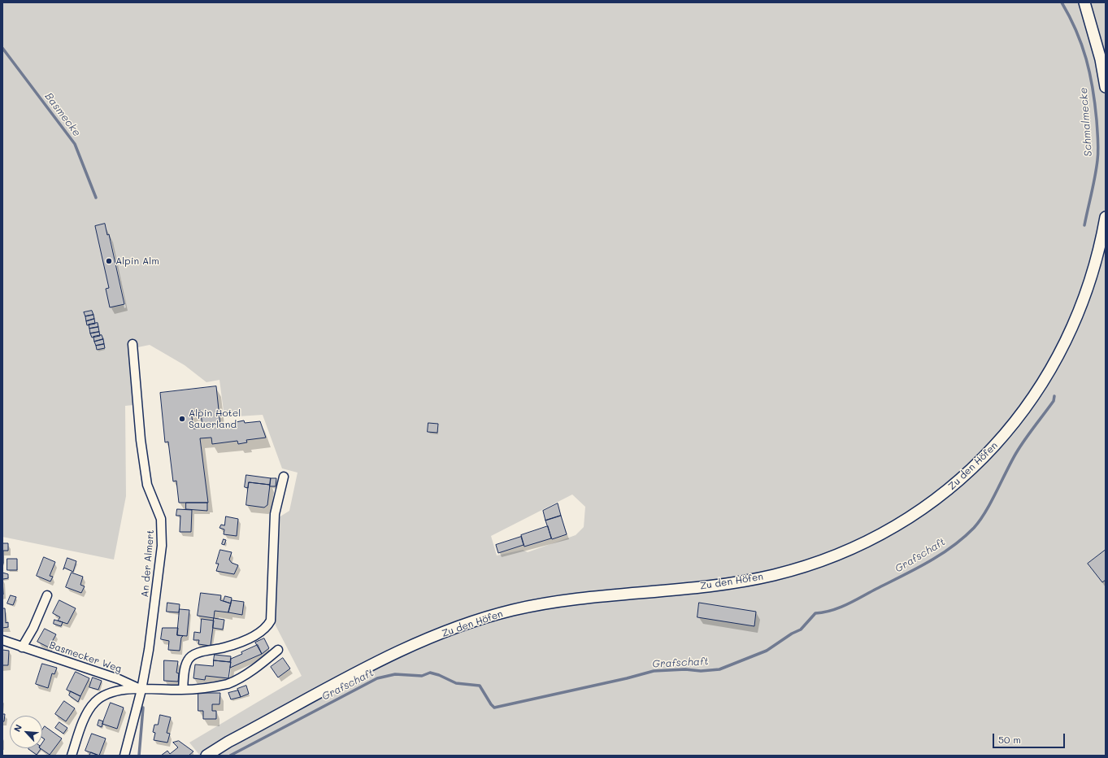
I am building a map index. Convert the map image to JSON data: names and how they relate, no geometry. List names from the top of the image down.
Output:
{
  "streets": {
    "street": ["Zu den Höfen", "An der Almert", "Basmecker Weg"]
  },
  "crossings": [
    ["An der Almert", "Basmecker Weg"]
  ],
  "water": ["Basmecke", "Schmalmecke", "Grafschaft"],
  "places": ["Alpin Alm", "Alpin Hotel Sauerland"],
  "scale_bar": "50 m",
  "north": "top left"
}
